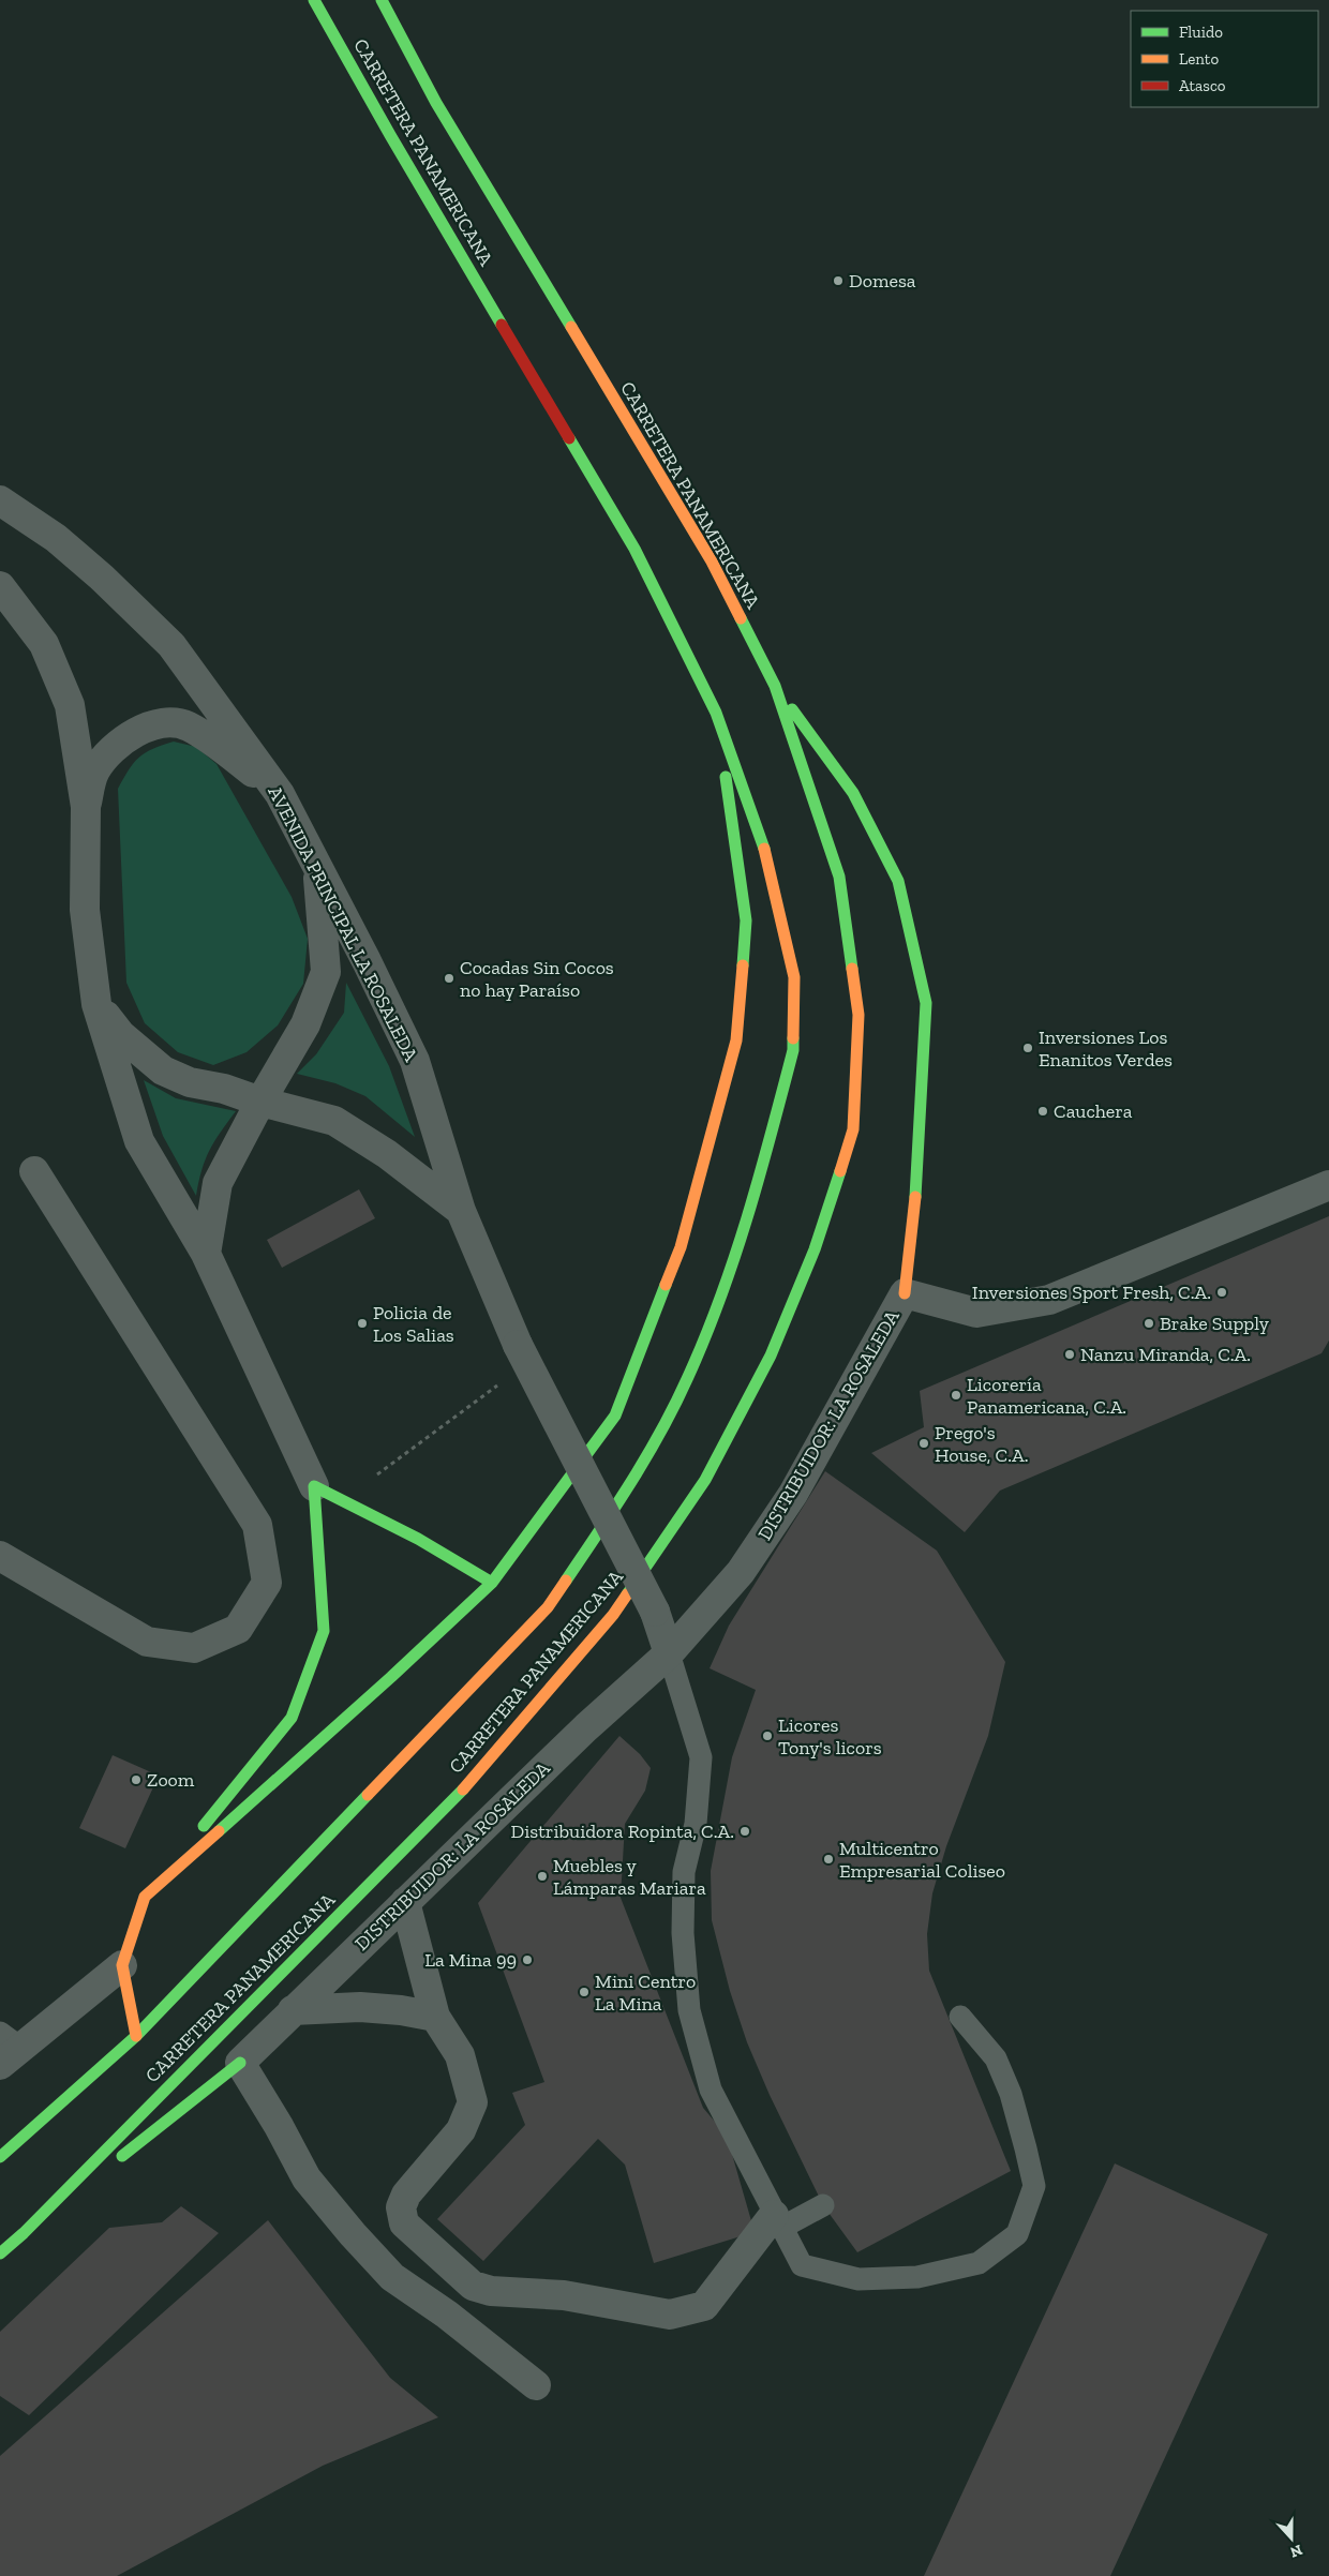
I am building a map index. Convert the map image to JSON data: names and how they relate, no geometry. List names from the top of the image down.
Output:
{
  "streets": {
    "main road": ["CARRETERA PANAMERICANA"],
    "street": ["AVENIDA PRINCIPAL LA ROSALEDA", "DISTRIBUIDOR: LA ROSALEDA"]
  },
  "places": [
    "Domesa",
    "Cocadas Sin Cocos no hay Paraíso",
    "Inversiones Los Enanitos Verdes",
    "Cauchera",
    "Inversiones Sport Fresh, C.A.",
    "Policia de Los Salias",
    "Brake Supply",
    "Nanzu Miranda, C.A.",
    "Licorería Panamericana, C.A.",
    "Prego's House, C.A.",
    "Licores Tony's licors",
    "Zoom",
    "Distribuidora Ropinta, C.A.",
    "Multicentro Empresarial Coliseo",
    "Muebles y Lámparas Mariara",
    "La Mina 99",
    "Mini Centro La Mina"
  ],
  "legend": ["Fluido", "Lento", "Atasco"],
  "north": "bottom"
}
